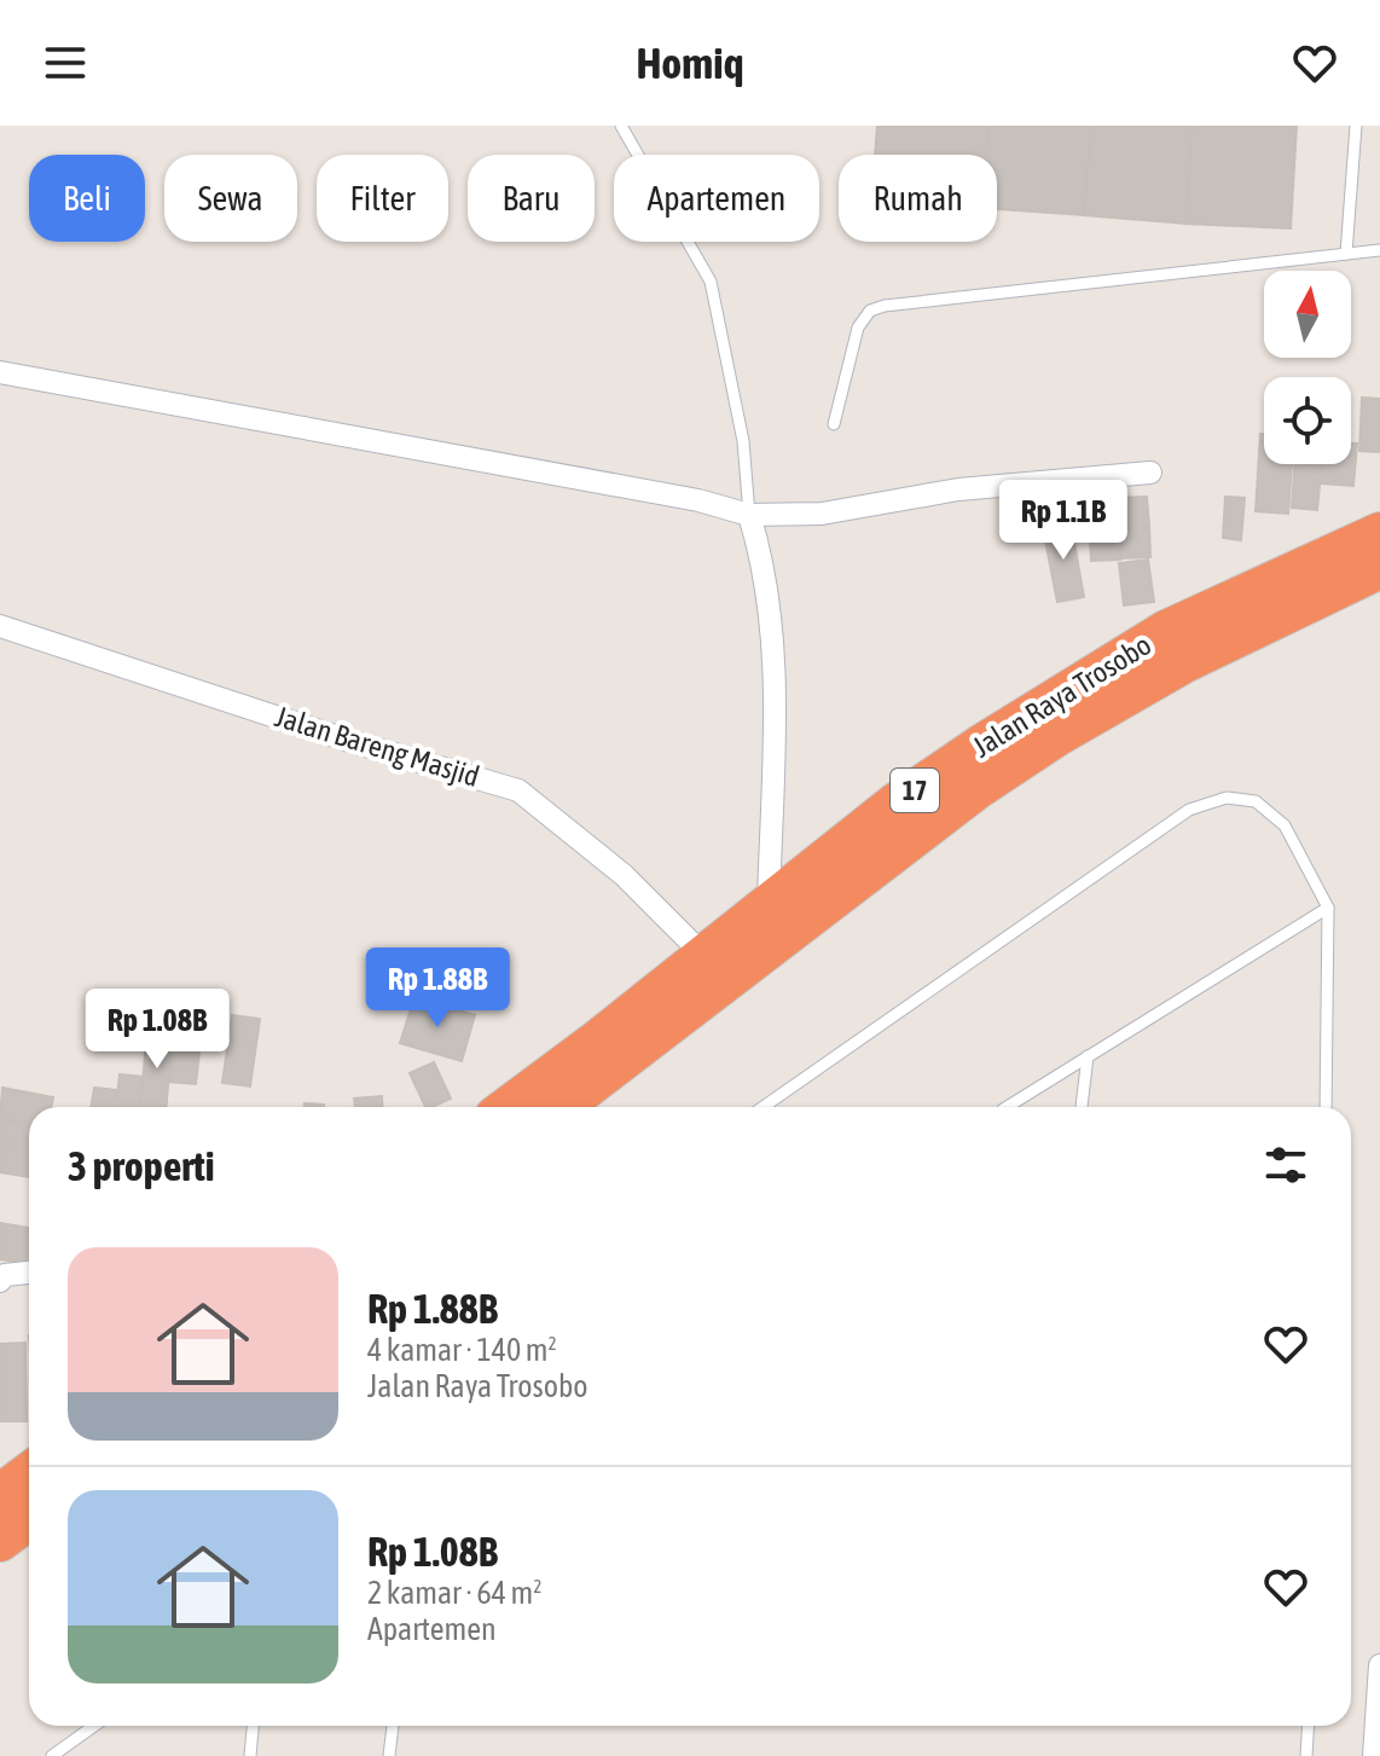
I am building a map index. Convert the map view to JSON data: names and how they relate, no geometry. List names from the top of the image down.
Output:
{
  "streets": {
    "highway": ["Jalan Raya Trosobo", "17"],
    "street": ["Jalan Bareng Masjid"]
  },
  "crossings": [
    ["Jalan Raya Trosobo", "Jalan Bareng Masjid"]
  ],
  "north": "top",
  "page": {
    "header": "Homiq",
    "chip": [
      "Beli",
      "Sewa",
      "Filter",
      "Baru",
      "Apartemen",
      "Rumah"
    ],
    "price": ["Rp 1.1B", "Rp 1.88B", "Rp 1.08B"],
    "heading": "3 properti",
    "list": [
      {
        "name": "Rp 1.88B",
        "note": "4 kamar · 140 m² · Jalan Raya Trosobo"
      },
      {
        "name": "Rp 1.08B",
        "note": "2 kamar · 64 m² · Apartemen"
      }
    ]
  }
}
